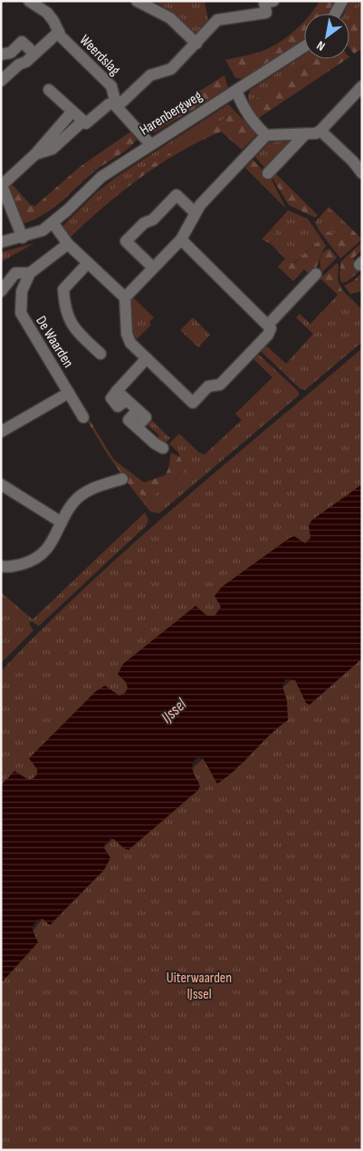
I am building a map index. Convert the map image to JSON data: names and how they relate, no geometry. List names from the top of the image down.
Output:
{
  "streets": {
    "street": ["Weerdslag", "Harenbergweg", "De Waarden"]
  },
  "crossings": [
    ["Weerdslag", "Harenbergweg"]
  ],
  "water": ["IJssel"],
  "parks": ["Uiterwaarden IJssel"],
  "north": "bottom left"
}
